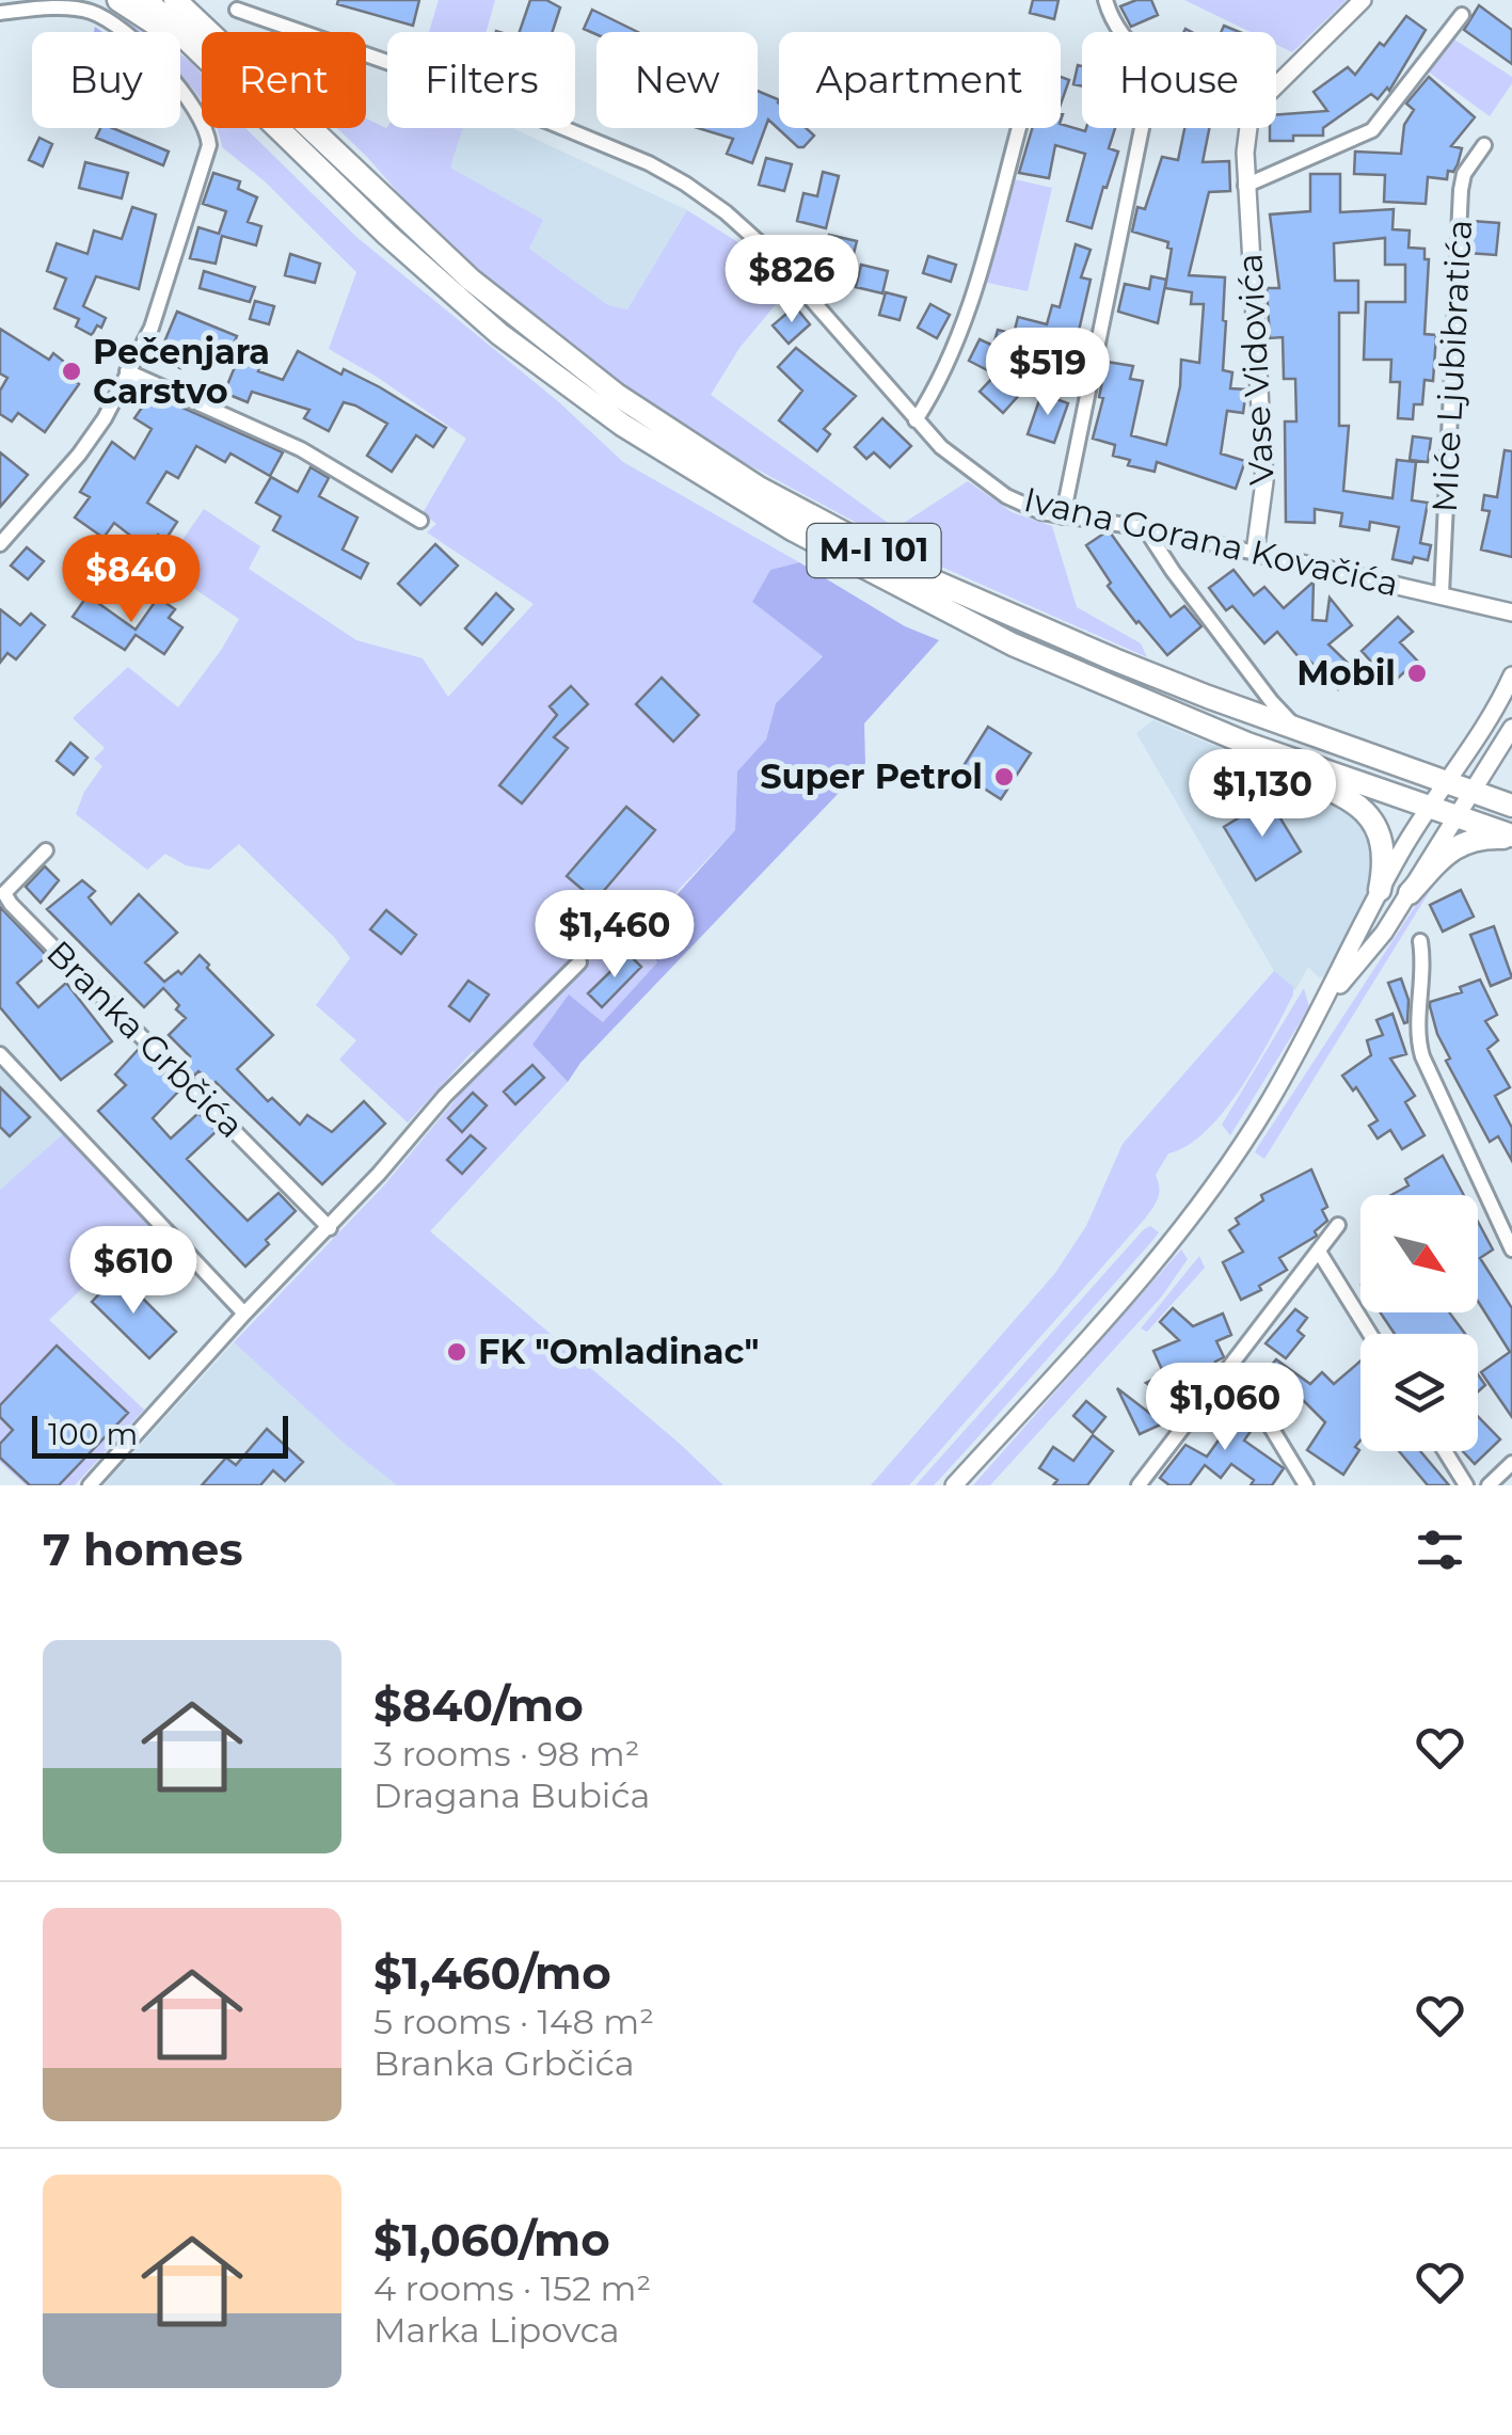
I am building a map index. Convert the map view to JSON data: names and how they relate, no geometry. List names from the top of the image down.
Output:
{
  "streets": {
    "main road": ["M-I 101"],
    "street": [
      "Miće Ljubibratića",
      "Vase Vidovića",
      "Ivana Gorana Kovačića",
      "Branka Grbčića"
    ]
  },
  "crossings": [
    ["Miće Ljubibratića", "Ivana Gorana Kovačića"],
    ["Vase Vidovića", "Ivana Gorana Kovačića"]
  ],
  "places": [
    "Pečenjara Carstvo",
    "Mobil",
    "Super Petrol",
    "FK \"Omladinac\""
  ],
  "scale_bar": "100 m",
  "north": "bottom right",
  "page": {
    "chip": [
      "Buy",
      "Rent",
      "Filters",
      "New",
      "Apartment",
      "House"
    ],
    "price": [
      "$826",
      "$519",
      "$840",
      "$1,130",
      "$1,460",
      "$610",
      "$1,060"
    ],
    "scale": "100 m",
    "heading": "7 homes",
    "list": [
      {
        "name": "$840/mo",
        "note": "3 rooms · 98 m² · Dragana Bubića"
      },
      {
        "name": "$1,460/mo",
        "note": "5 rooms · 148 m² · Branka Grbčića"
      },
      {
        "name": "$1,060/mo",
        "note": "4 rooms · 152 m² · Marka Lipovca"
      }
    ]
  }
}
